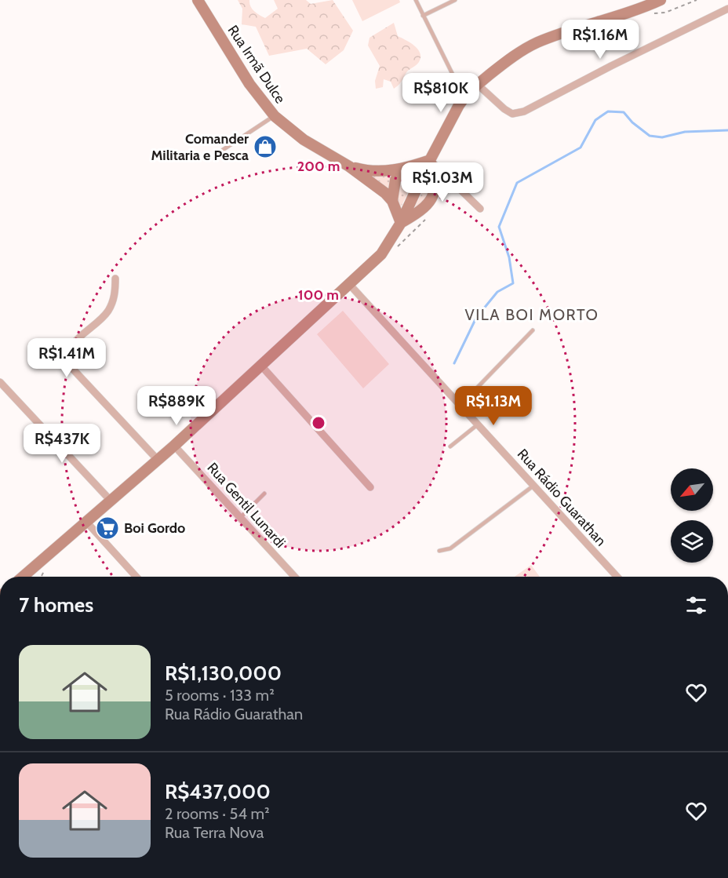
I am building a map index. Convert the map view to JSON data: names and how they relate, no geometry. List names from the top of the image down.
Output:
{
  "streets": {
    "street": ["Rua Irmã Dulce", "Rua Rádio Guarathan", "Rua Gentil Lunardi"]
  },
  "districts": ["VILA BOI MORTO"],
  "places": {
    "shop": ["Comander Militaria e Pesca"],
    "supermarket": ["Boi Gordo"]
  },
  "north": "bottom left",
  "page": {
    "price": [
      "R$1.16M",
      "R$810K",
      "R$1.03M",
      "R$1.41M",
      "R$889K",
      "R$1.13M",
      "R$437K"
    ],
    "heading": "7 homes",
    "list": [
      {
        "name": "R$1,130,000",
        "note": "5 rooms · 133 m² · Rua Rádio Guarathan"
      },
      {
        "name": "R$437,000",
        "note": "2 rooms · 54 m² · Rua Terra Nova"
      }
    ]
  },
  "rings": ["200 m", "100 m"]
}
